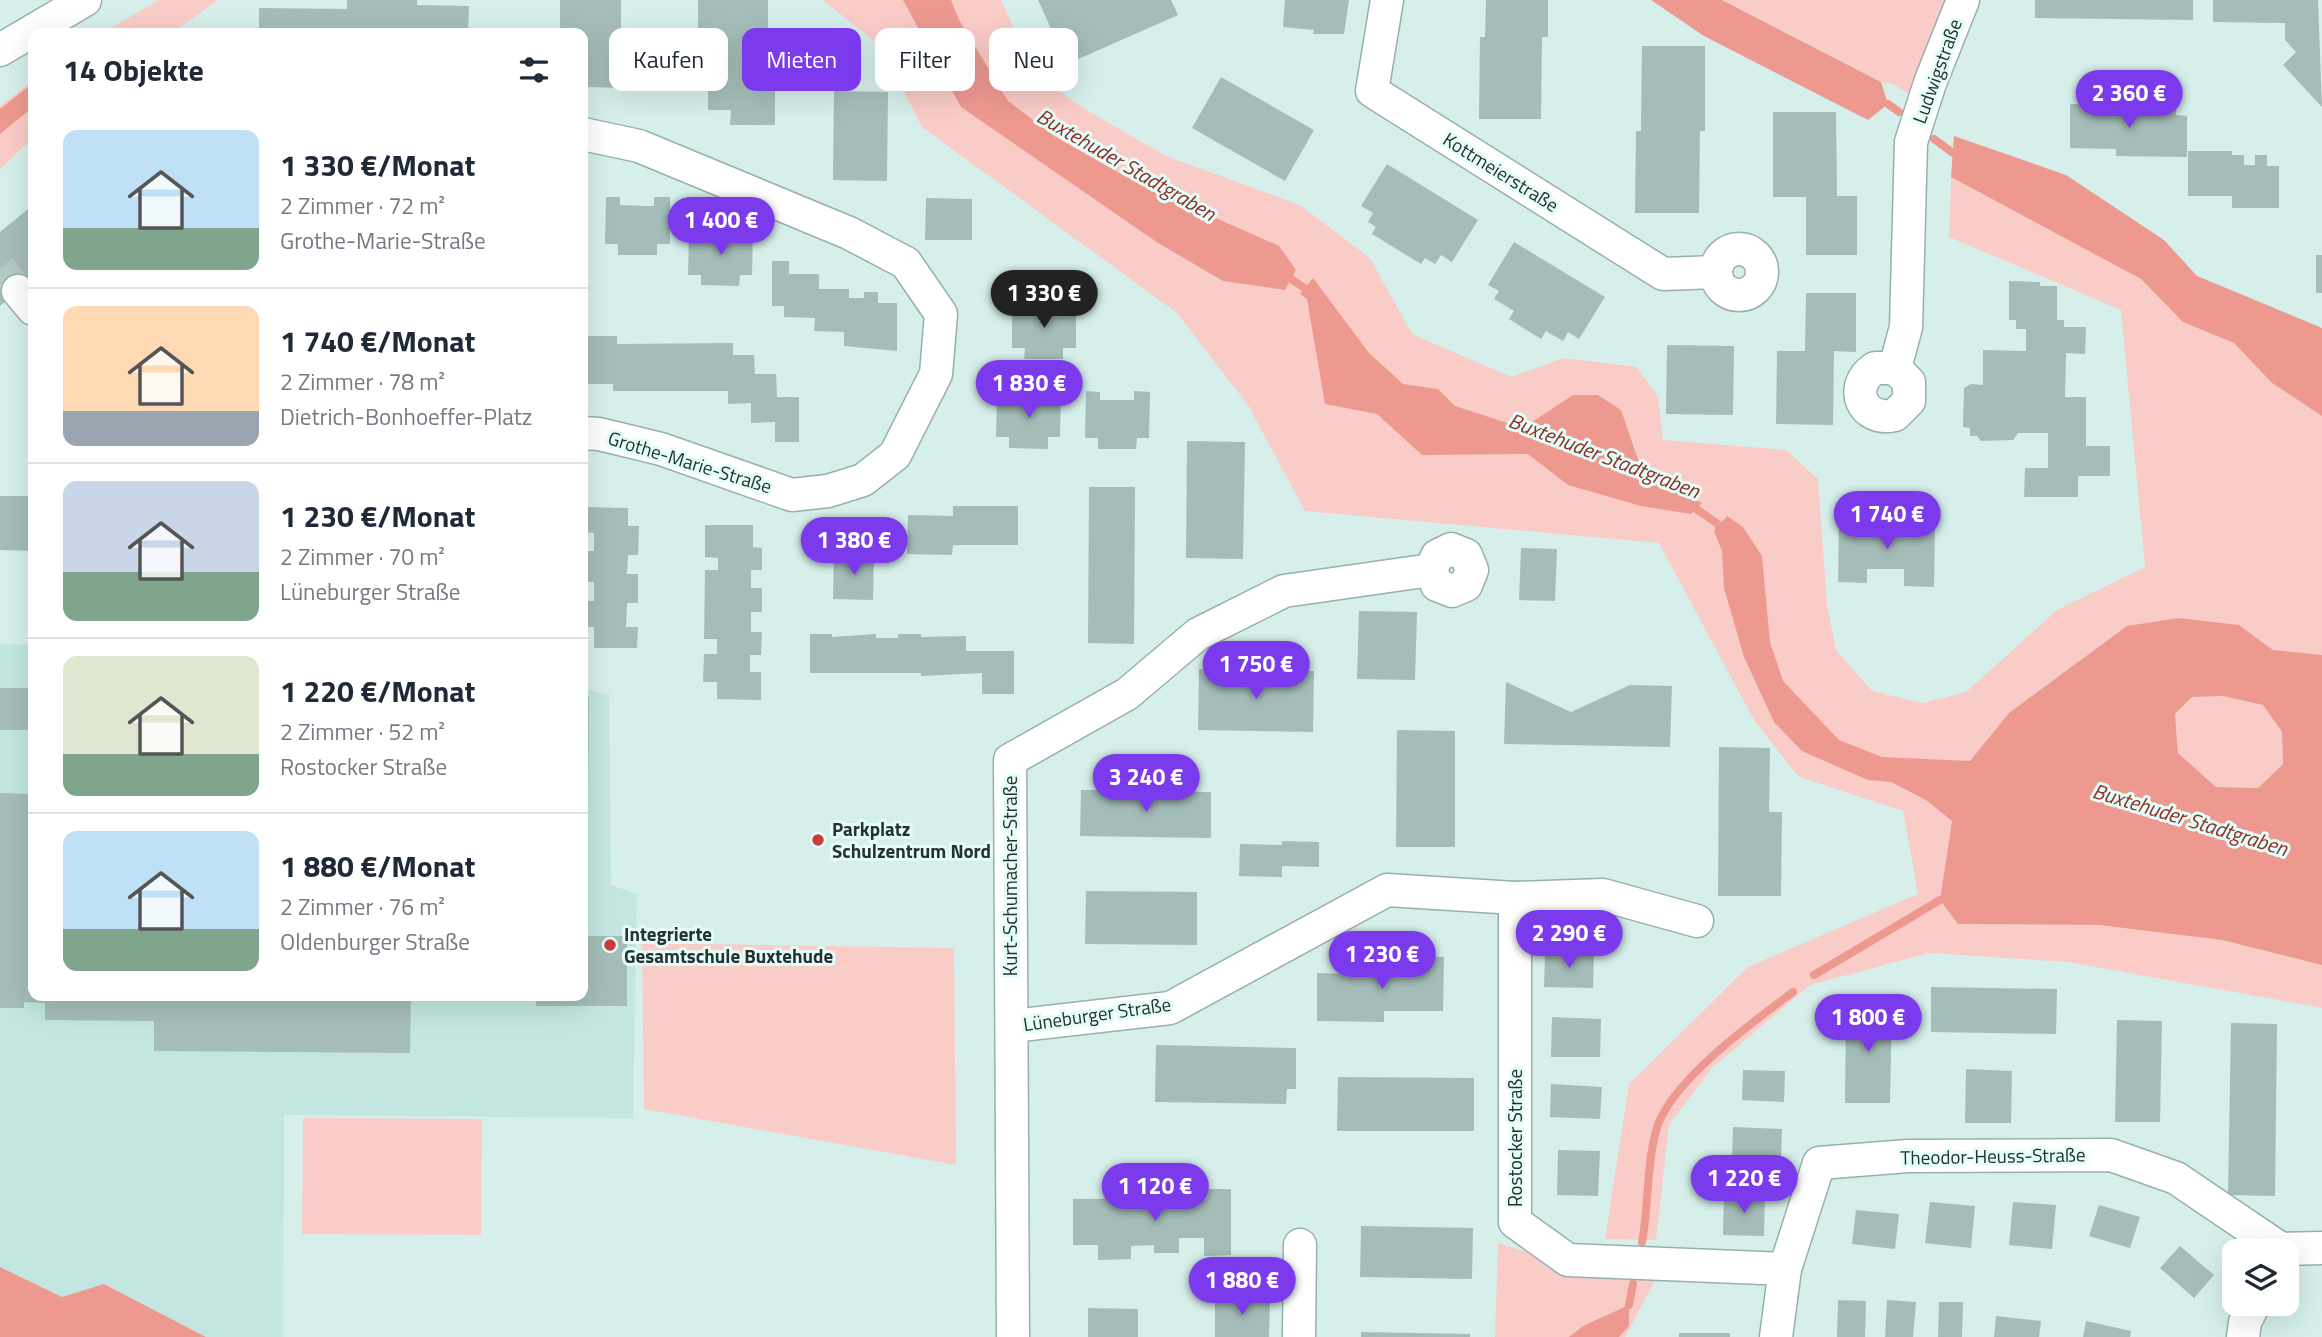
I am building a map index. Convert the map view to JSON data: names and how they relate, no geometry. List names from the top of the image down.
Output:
{
  "streets": {
    "street": [
      "Ludwigstraße",
      "Kottmeierstraße",
      "Grothe-Marie-Straße",
      "Kurt-Schumacher-Straße",
      "Lüneburger Straße",
      "Rostocker Straße",
      "Theodor-Heuss-Straße"
    ]
  },
  "crossings": [
    ["Kurt-Schumacher-Straße", "Lüneburger Straße"],
    ["Lüneburger Straße", "Rostocker Straße"],
    ["Rostocker Straße", "Theodor-Heuss-Straße"]
  ],
  "water": ["Buxtehuder Stadtgraben"],
  "places": ["Parkplatz Schulzentrum Nord", "Integrierte Gesamtschule Buxtehude"],
  "page": {
    "chip": [
      "Kaufen",
      "Mieten",
      "Filter",
      "Neu"
    ],
    "heading": "14 Objekte",
    "price": [
      "2 360 €",
      "1 400 €",
      "1 330 €",
      "1 830 €",
      "1 740 €",
      "1 380 €",
      "1 750 €",
      "3 240 €",
      "2 290 €",
      "1 230 €",
      "1 800 €",
      "1 220 €",
      "1 120 €",
      "1 880 €"
    ],
    "list": [
      {
        "name": "1 330 €/Monat",
        "note": "2 Zimmer · 72 m² · Grothe-Marie-Straße"
      },
      {
        "name": "1 740 €/Monat",
        "note": "2 Zimmer · 78 m² · Dietrich-Bonhoeffer-Platz"
      },
      {
        "name": "1 230 €/Monat",
        "note": "2 Zimmer · 70 m² · Lüneburger Straße"
      },
      {
        "name": "1 220 €/Monat",
        "note": "2 Zimmer · 52 m² · Rostocker Straße"
      },
      {
        "name": "1 880 €/Monat",
        "note": "2 Zimmer · 76 m² · Oldenburger Straße"
      }
    ]
  }
}
